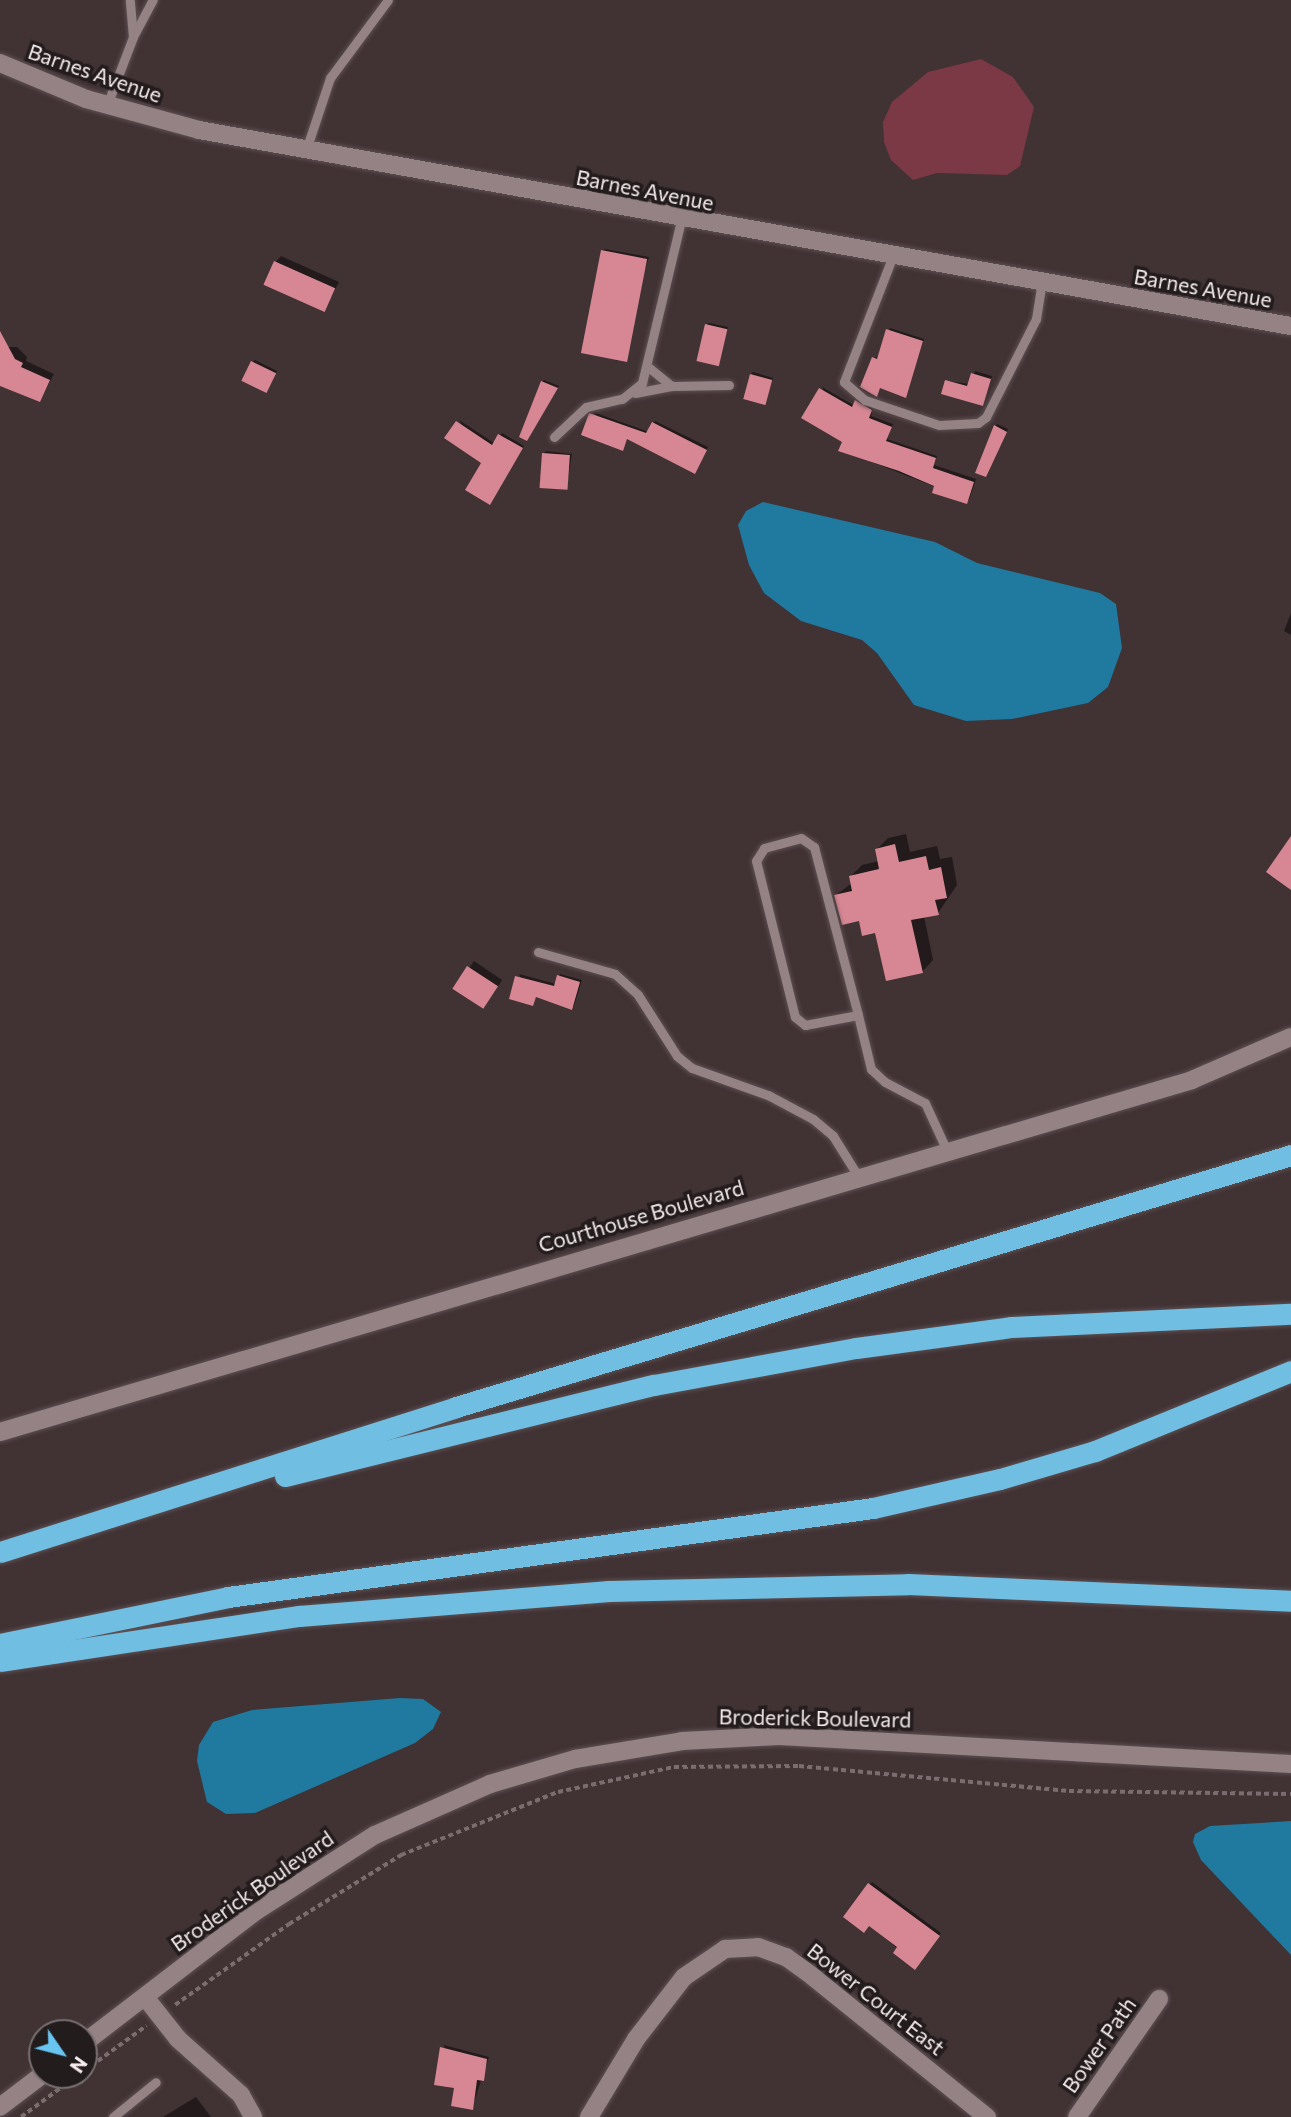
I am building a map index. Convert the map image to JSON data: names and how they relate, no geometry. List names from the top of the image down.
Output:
{
  "streets": {
    "street": [
      "Barnes Avenue",
      "Courthouse Boulevard",
      "Broderick Boulevard",
      "Bower Court East",
      "Bower Path"
    ]
  },
  "north": "bottom right"
}
